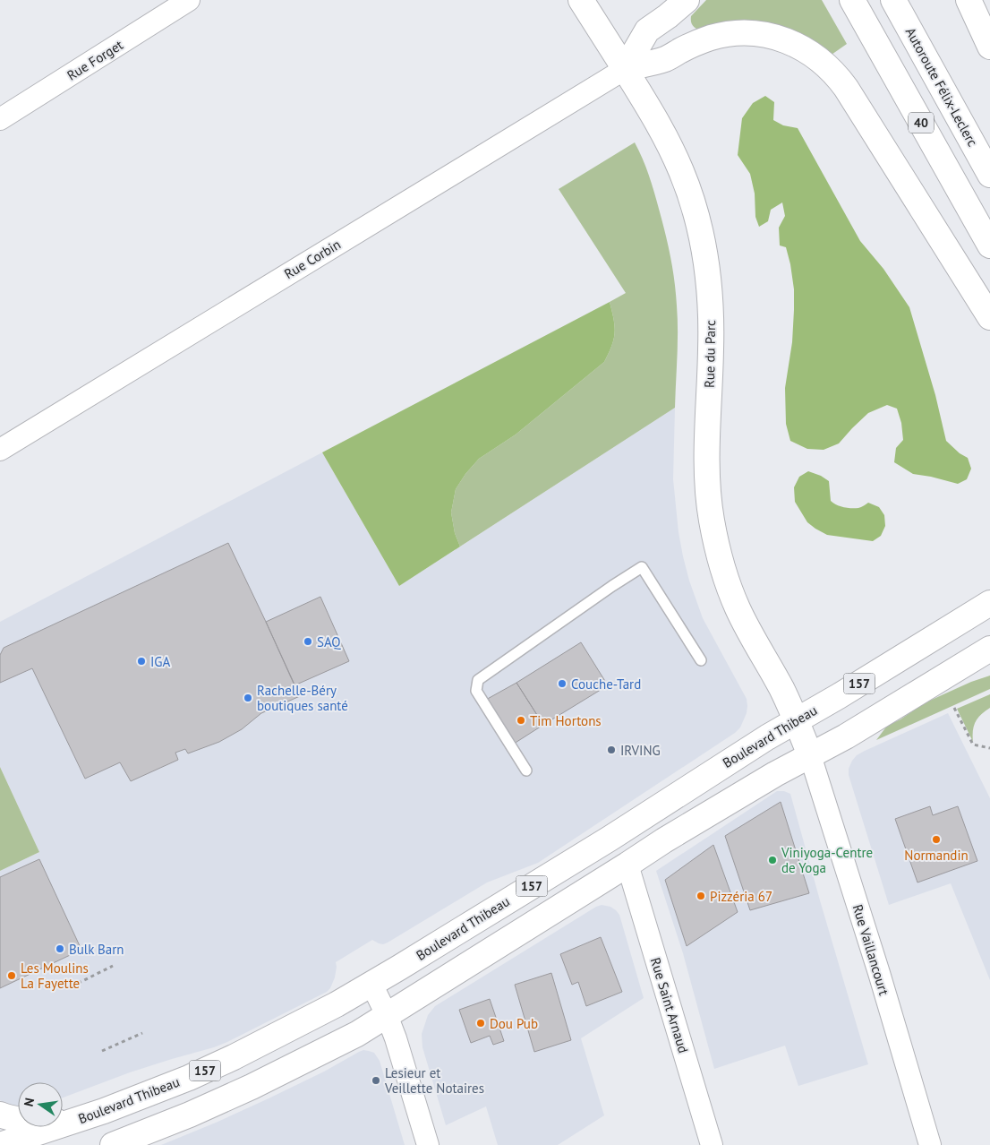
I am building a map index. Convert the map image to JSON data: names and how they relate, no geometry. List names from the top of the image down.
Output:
{
  "streets": {
    "main road": [
      "Autoroute Félix-Leclerc",
      "40",
      "Rue du Parc",
      "157",
      "Boulevard Thibeau"
    ],
    "street": [
      "Rue Forget",
      "Rue Corbin",
      "Rue Vaillancourt",
      "Rue Saint Arnaud"
    ]
  },
  "crossings": [
    ["Rue Corbin", "Rue du Parc"],
    ["Rue du Parc", "157"],
    ["Rue du Parc", "Boulevard Thibeau"],
    ["Rue du Parc", "Rue Vaillancourt"],
    ["157", "Rue Vaillancourt"],
    ["157", "Rue Saint Arnaud"]
  ],
  "places": [
    "SAQ",
    "IGA",
    "Couche-Tard",
    "Rachelle-Béry boutiques santé",
    "Tim Hortons",
    "IRVING",
    "Normandin",
    "Viniyoga-Centre de Yoga",
    "Pizzéria 67",
    "Bulk Barn",
    "Les Moulins La Fayette",
    "Dou Pub",
    "Lesieur et Veillette Notaires"
  ],
  "north": "left"
}
